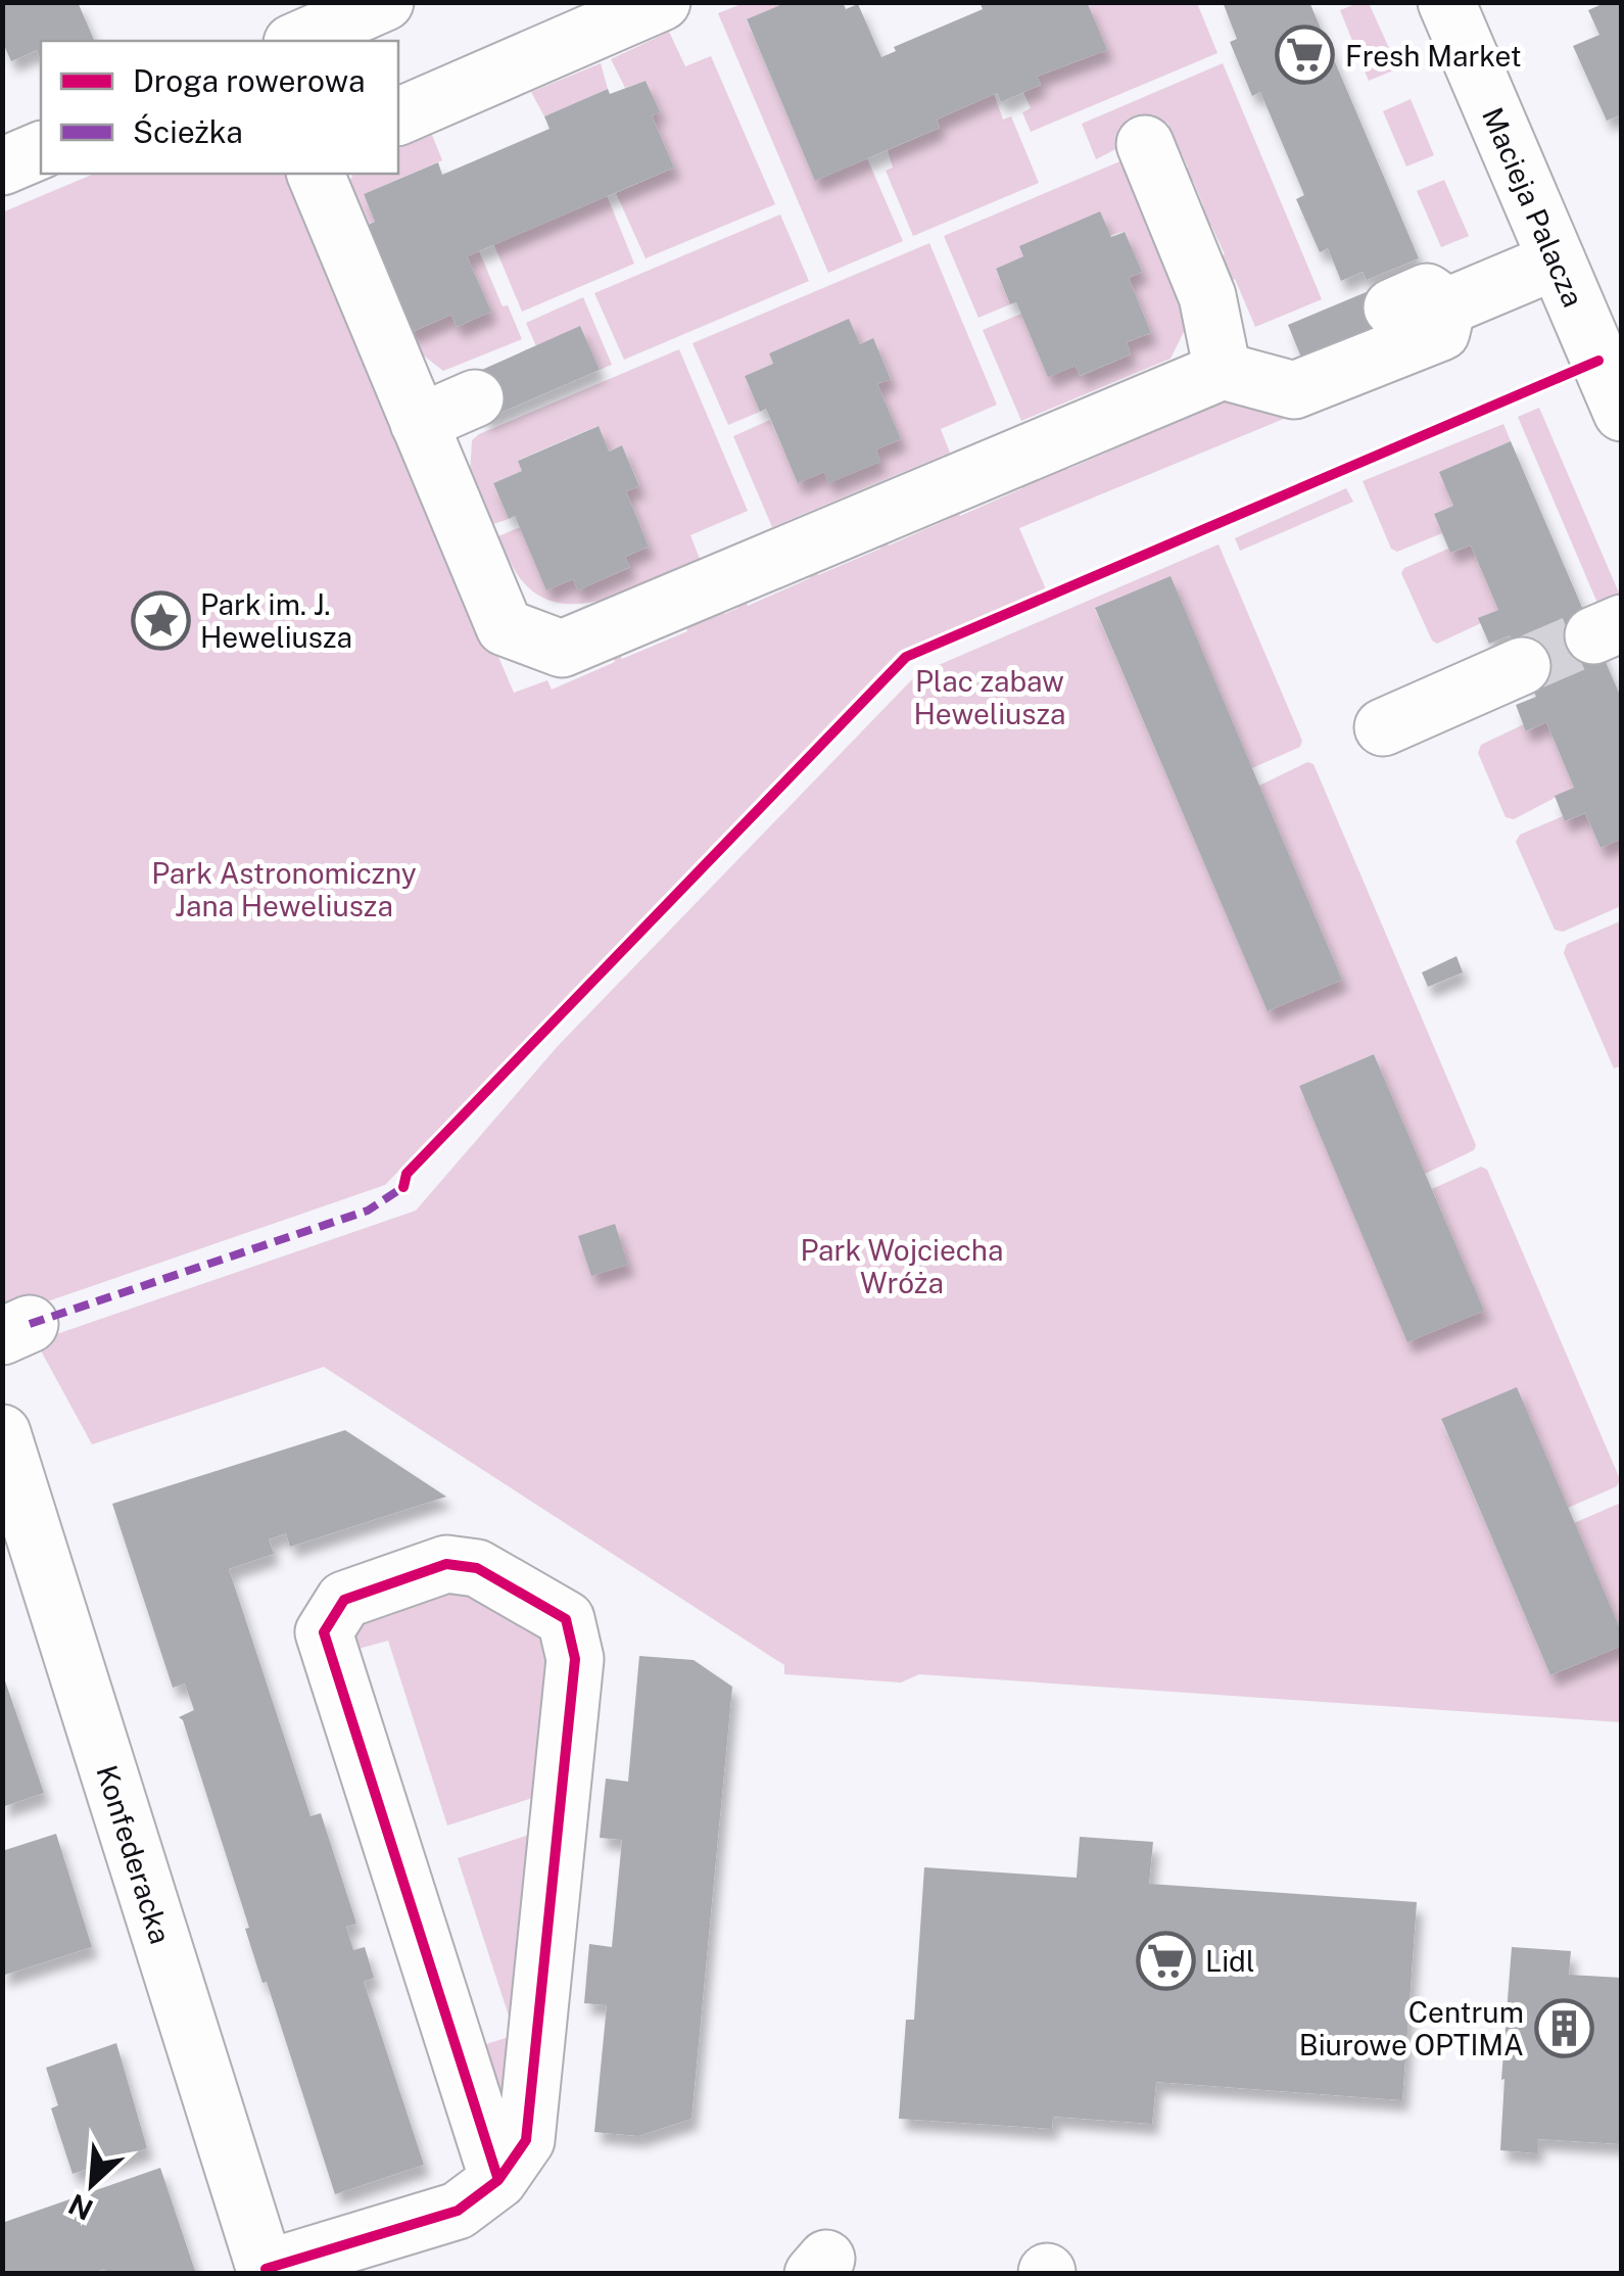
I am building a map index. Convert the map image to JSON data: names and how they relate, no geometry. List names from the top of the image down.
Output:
{
  "streets": {
    "street": ["Macieja Palacza", "Konfederacka"]
  },
  "parks": ["Plac zabaw Heweliusza", "Park Astronomiczny Jana Heweliusza", "Park Wojciecha Wróża"],
  "places": {
    "supermarket": ["Fresh Market", "Lidl"],
    "place": ["Park im. J. Heweliusza"],
    "building": ["Centrum Biurowe OPTIMA"]
  },
  "legend": ["Droga rowerowa", "Ścieżka"],
  "north": "bottom left"
}
